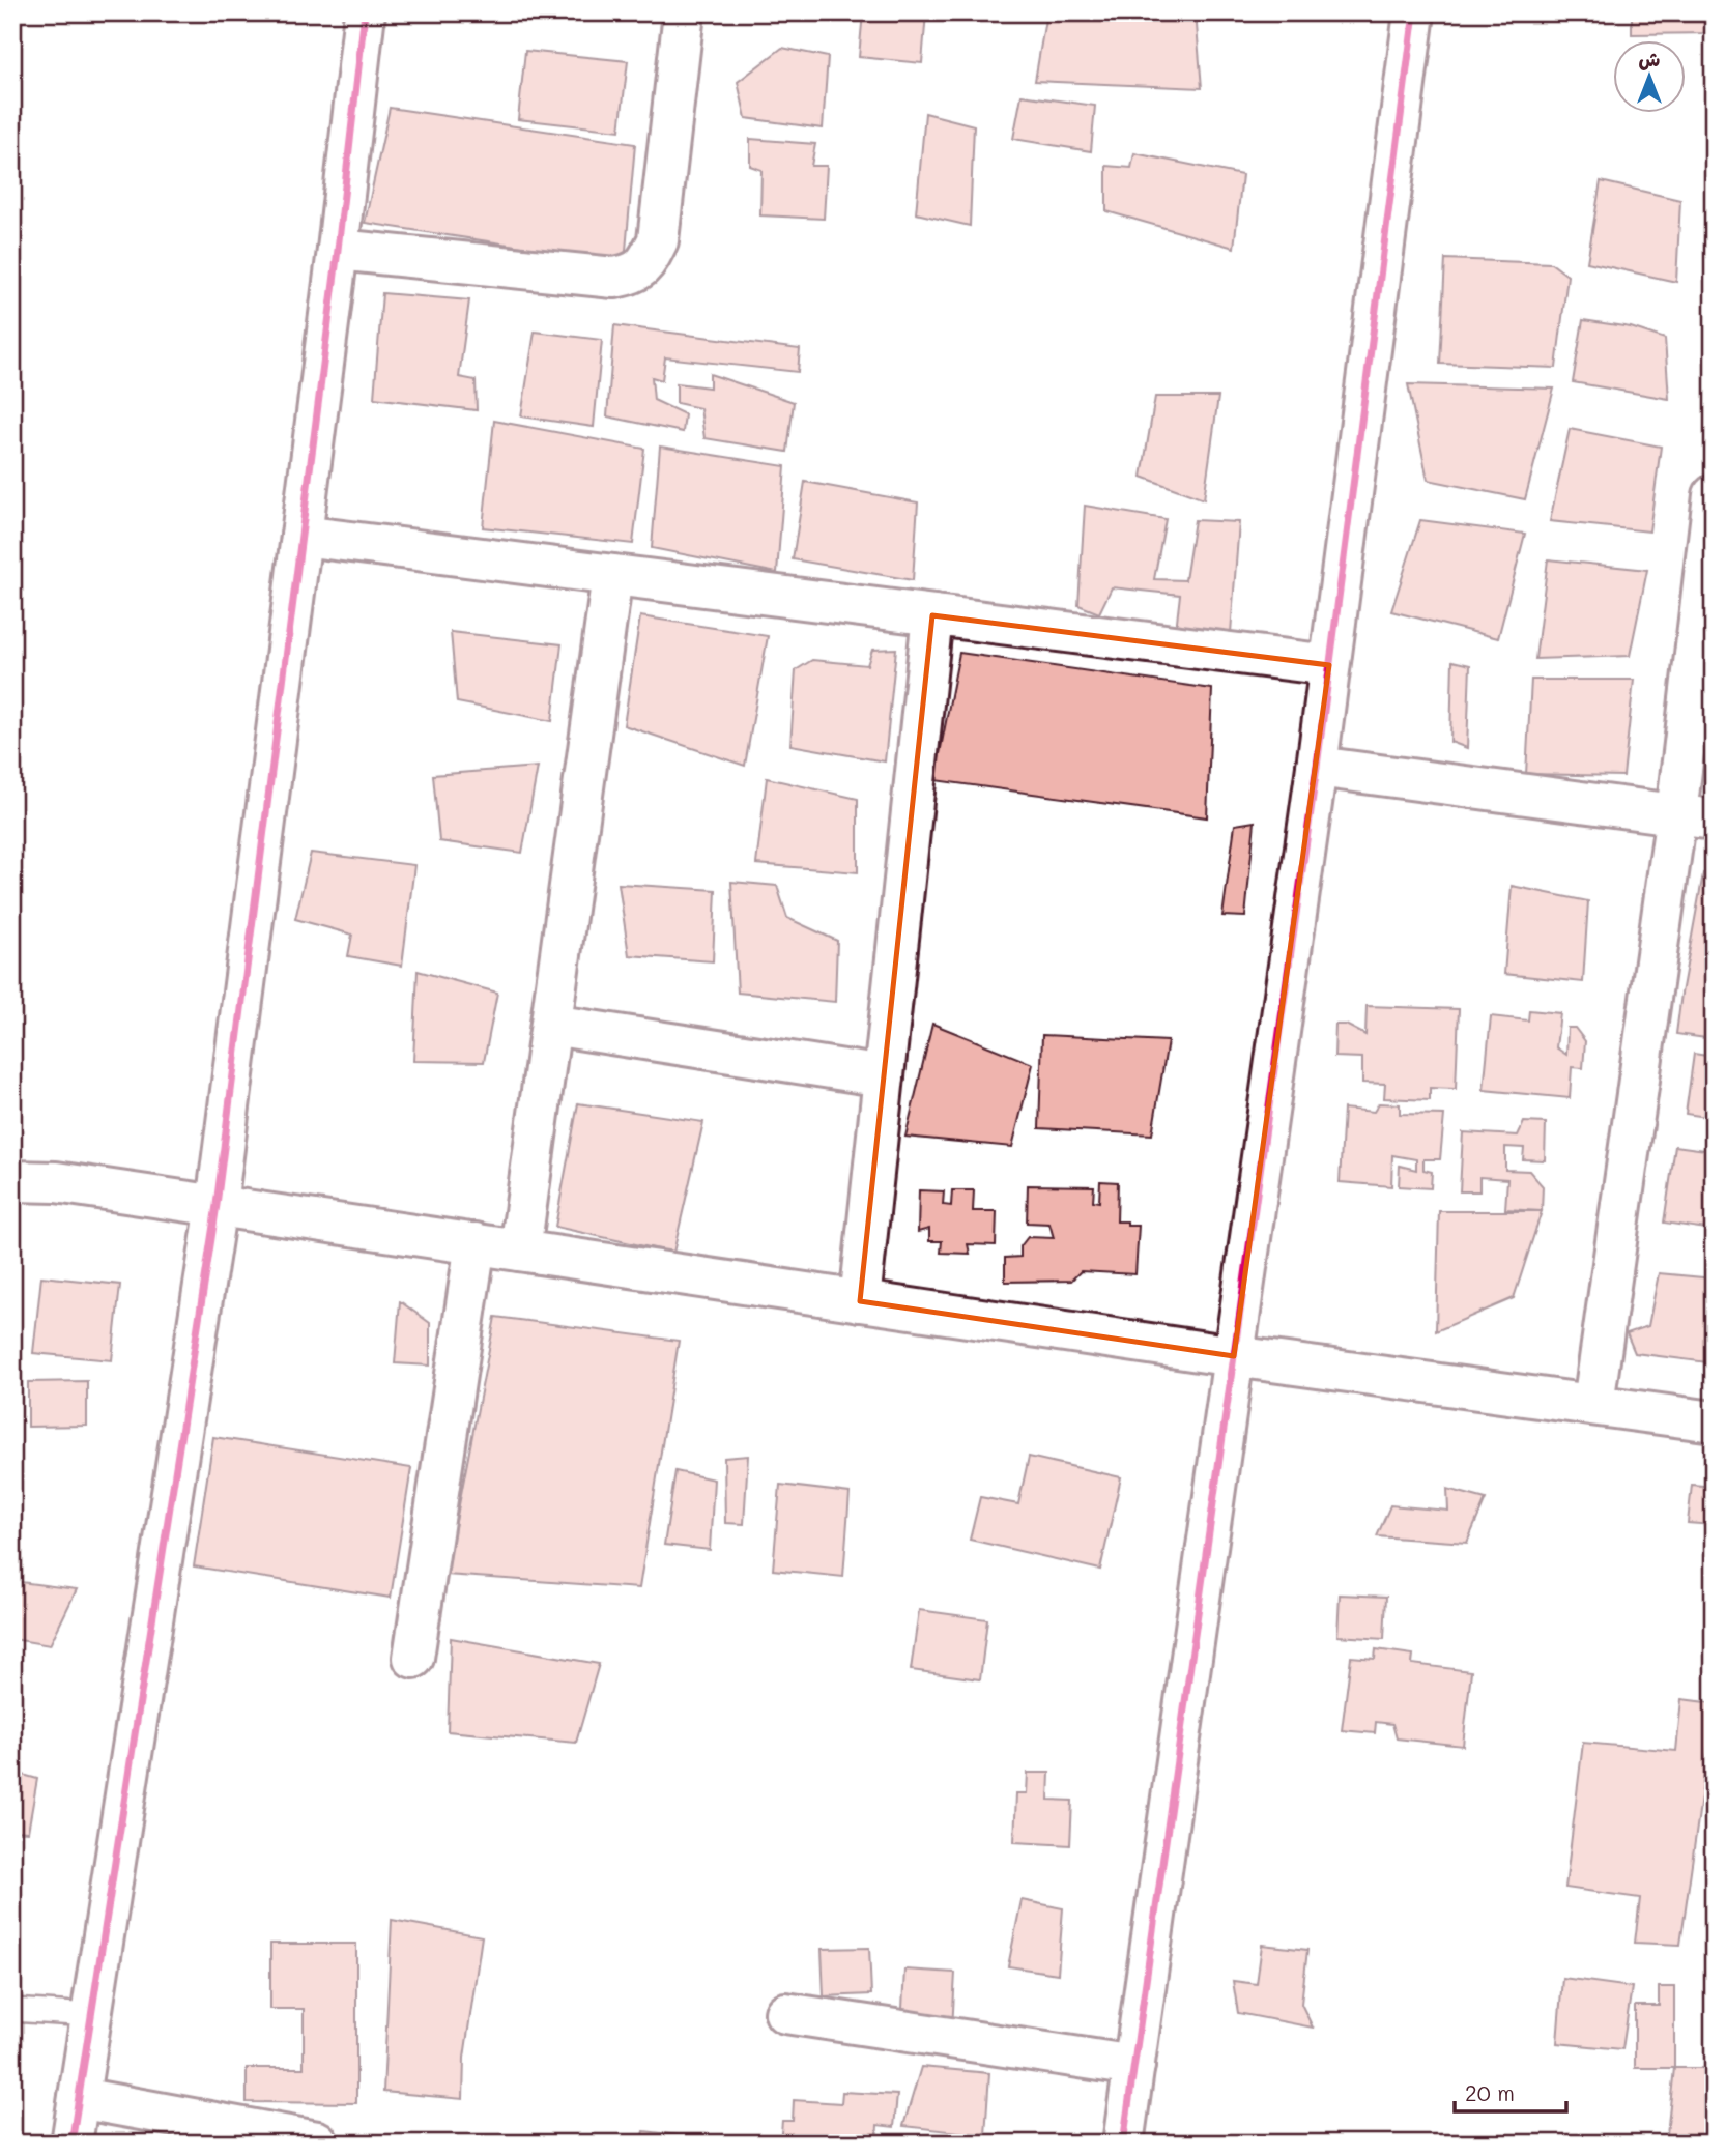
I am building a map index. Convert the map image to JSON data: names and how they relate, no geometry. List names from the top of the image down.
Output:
{
  "scale_bar": "20 m",
  "north": "top"
}
